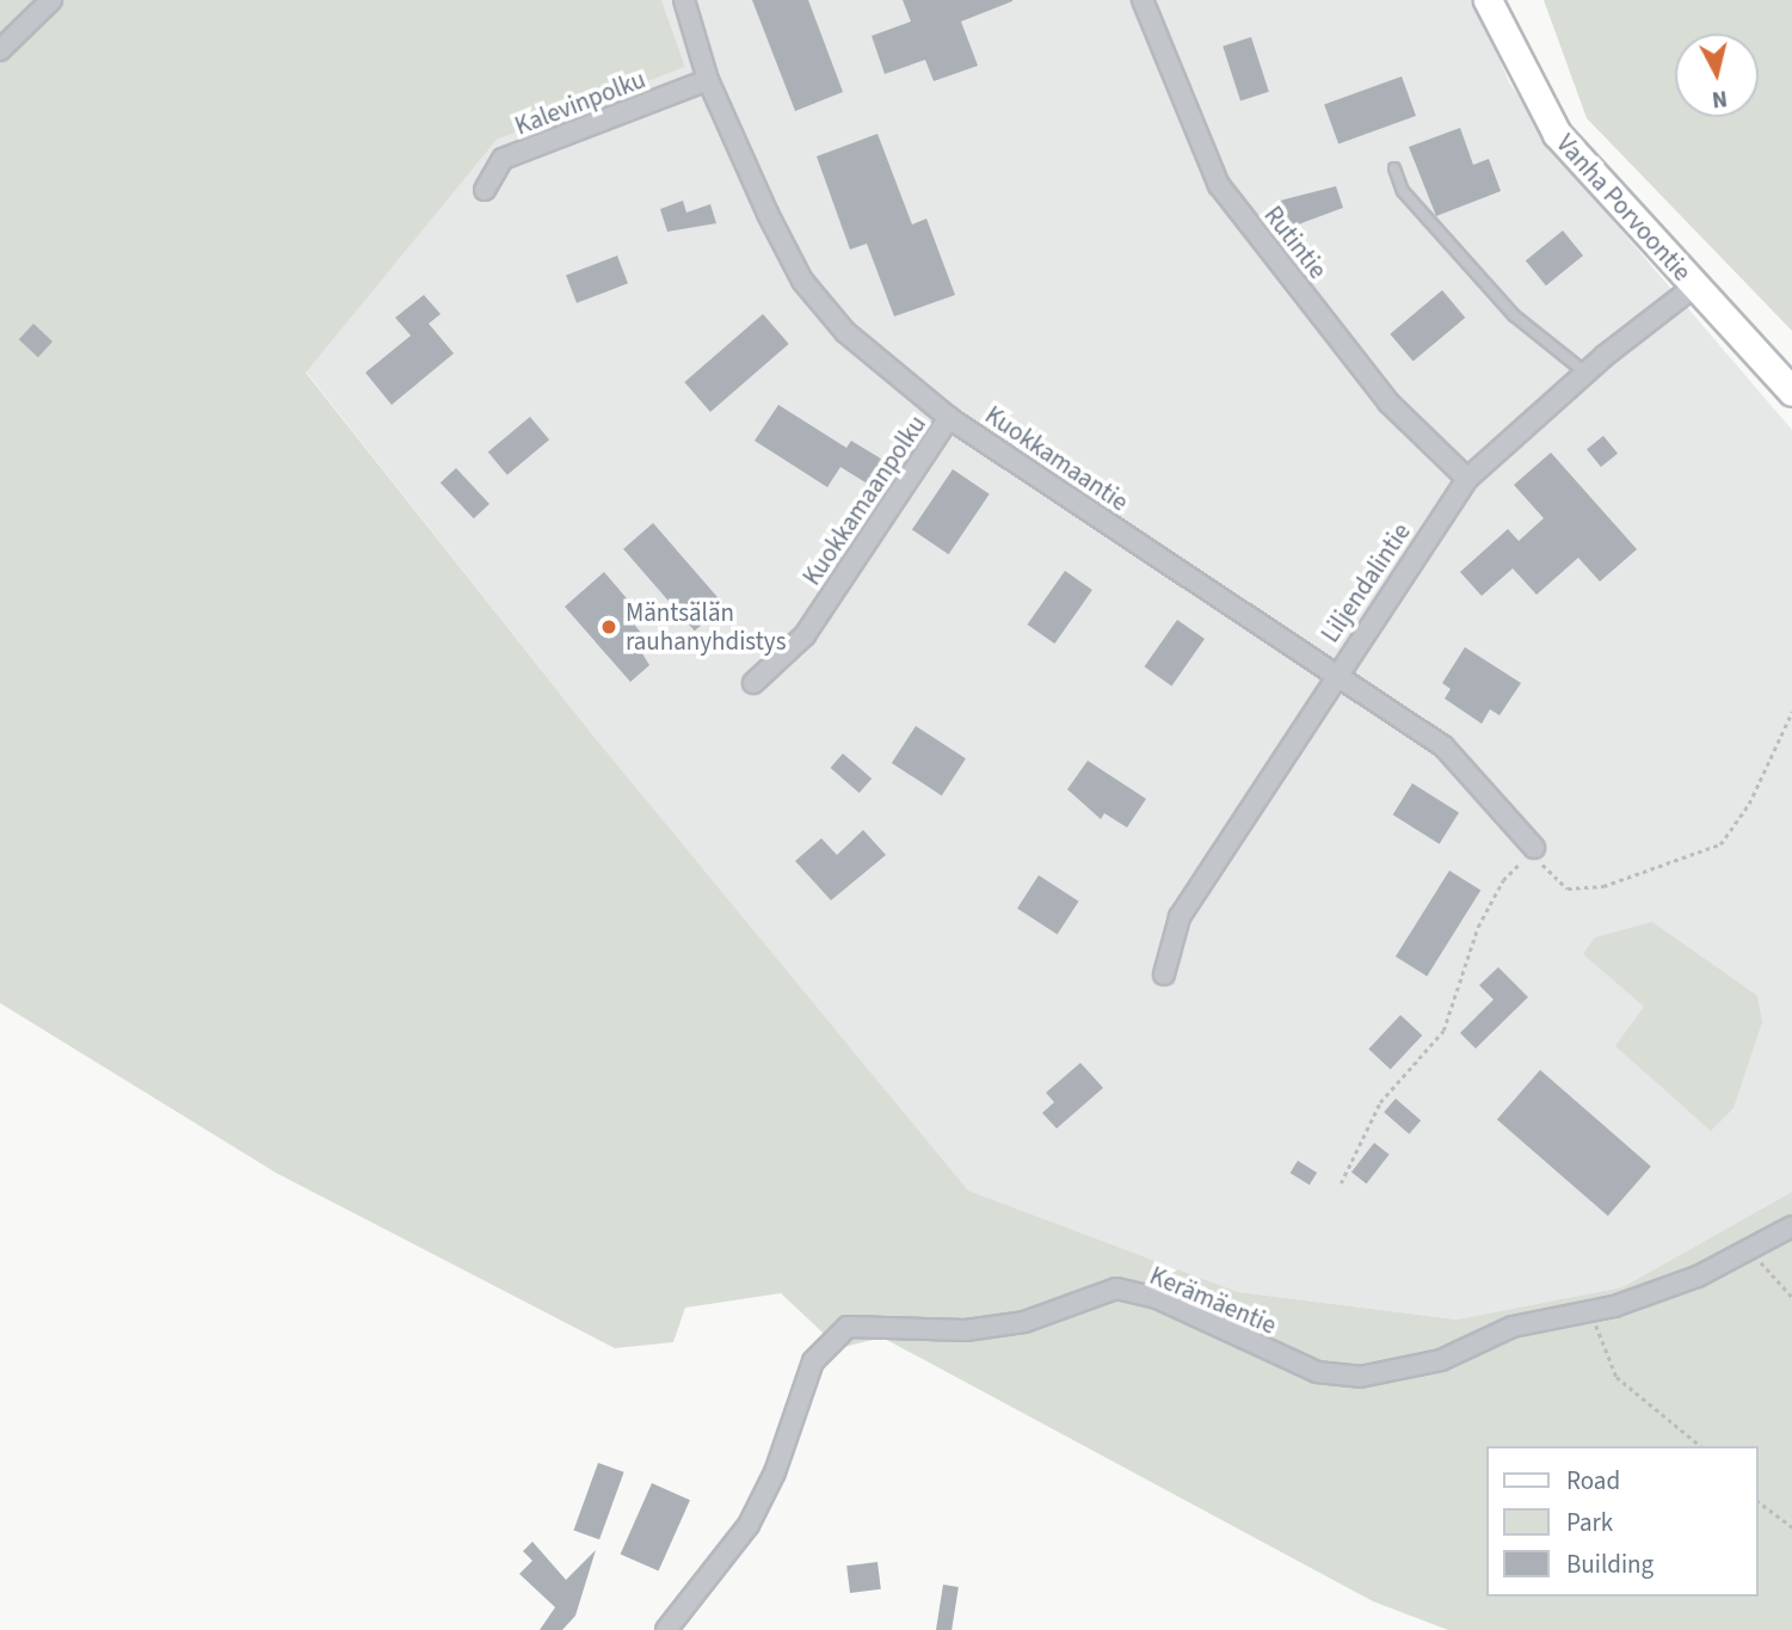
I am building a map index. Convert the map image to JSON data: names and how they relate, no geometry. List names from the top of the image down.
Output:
{
  "streets": {
    "main road": ["Vanha Porvoontie"],
    "street": [
      "Kalevinpolku",
      "Rutintie",
      "Kuokkamaantie",
      "Kuokkamaanpolku",
      "Liljendalintie",
      "Kerämäentie"
    ]
  },
  "crossings": [
    ["Kalevinpolku", "Kuokkamaantie"],
    ["Vanha Porvoontie", "Liljendalintie"],
    ["Rutintie", "Liljendalintie"],
    ["Kuokkamaantie", "Kuokkamaanpolku"],
    ["Kuokkamaantie", "Liljendalintie"]
  ],
  "places": ["Mäntsälän rauhanyhdistys"],
  "legend": ["Road", "Park", "Building"],
  "north": "bottom"
}
